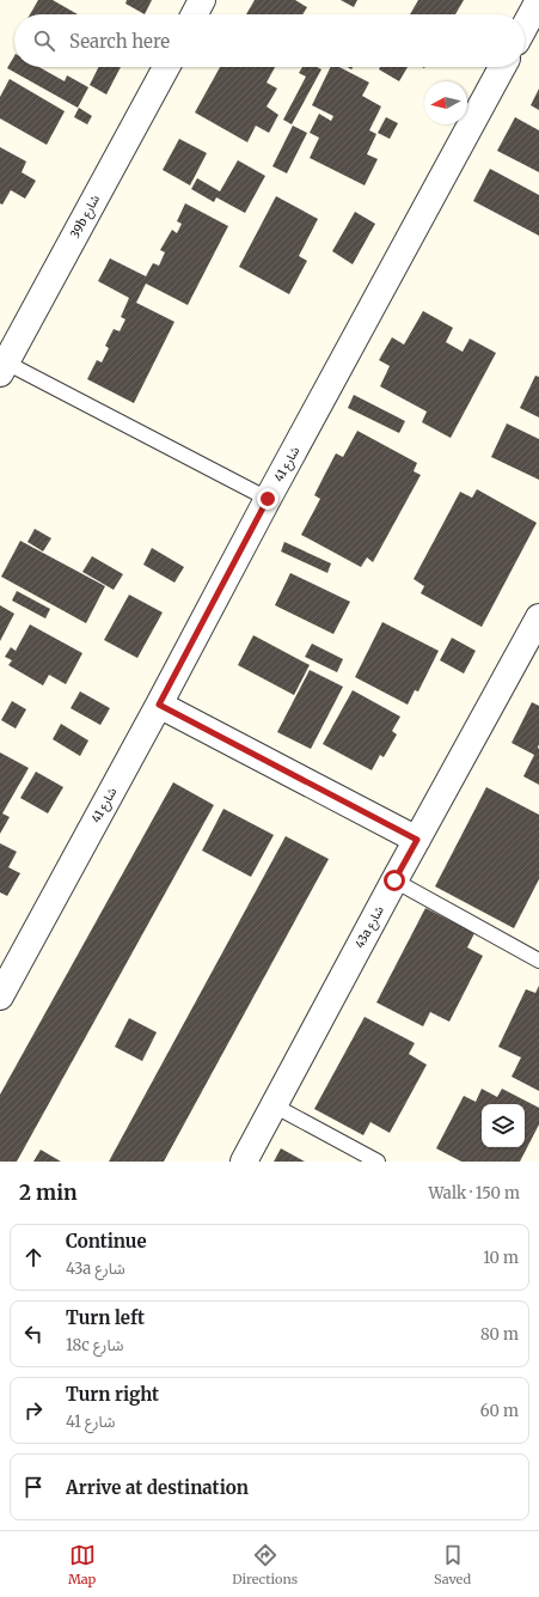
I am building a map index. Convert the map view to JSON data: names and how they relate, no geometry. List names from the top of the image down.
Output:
{
  "streets": {
    "street": ["39b شارع", "شارع 41", "43a شارع"]
  },
  "north": "left",
  "page": {
    "search": "Search here",
    "heading": ["2 min", "Walk · 150 m"],
    "list": [
      ["Continue", "43a شارع", "10 m"],
      ["Turn left", "18c شارع", "80 m"],
      ["Turn right", "شارع 41", "60 m"],
      "Arrive at destination"
    ],
    "nav": ["Map", "Directions", "Saved"]
  }
}
